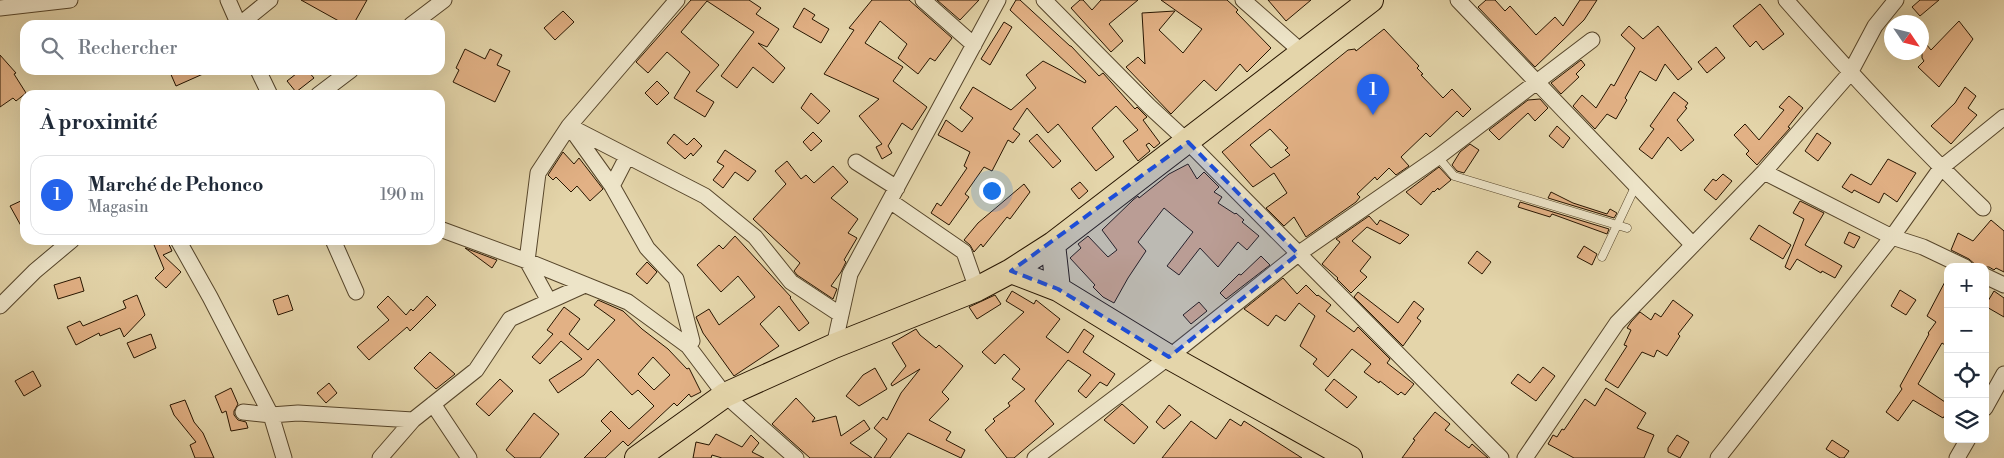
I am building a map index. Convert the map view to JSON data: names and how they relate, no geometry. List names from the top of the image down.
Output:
{
  "north": "bottom right",
  "page": {
    "search": "Rechercher",
    "pins": "1",
    "heading": "À proximité",
    "list": [
      {
        "mark": "1",
        "name": "Marché de Pehonco",
        "note": "Magasin",
        "value": "190 m"
      }
    ],
    "map_buttons": ["+", "−"]
  }
}
